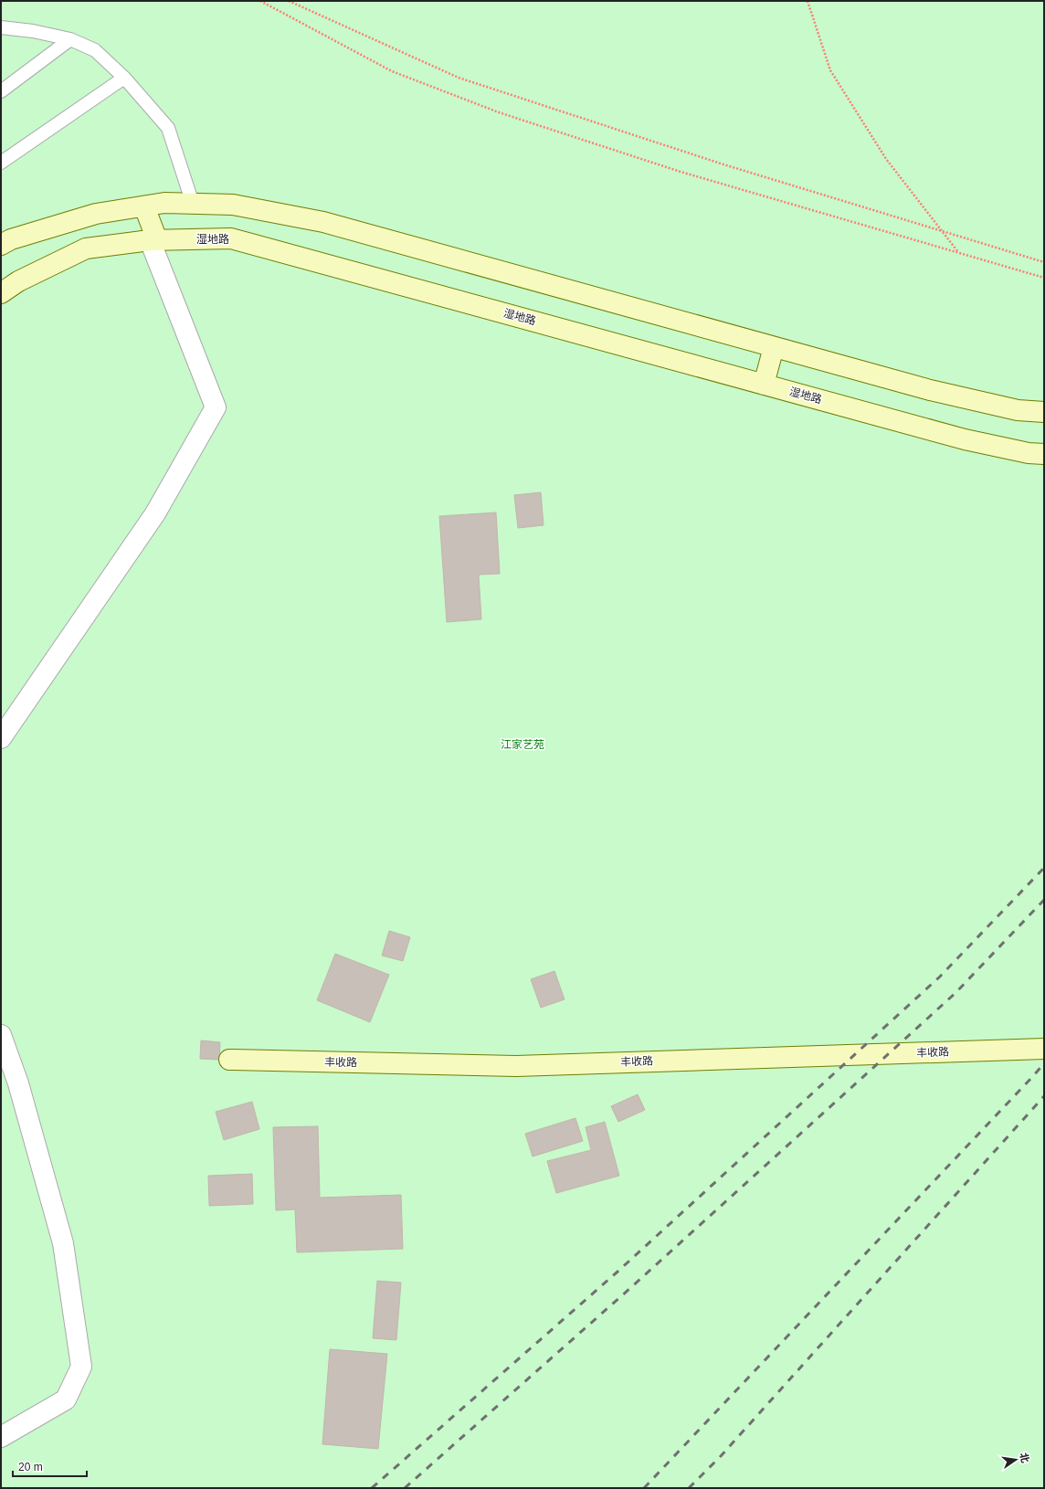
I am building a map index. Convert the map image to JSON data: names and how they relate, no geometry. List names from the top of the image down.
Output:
{
  "streets": {
    "street": ["湿地路", "丰收路"]
  },
  "parks": ["江家艺苑"],
  "scale_bar": "20 m",
  "north": "right"
}
